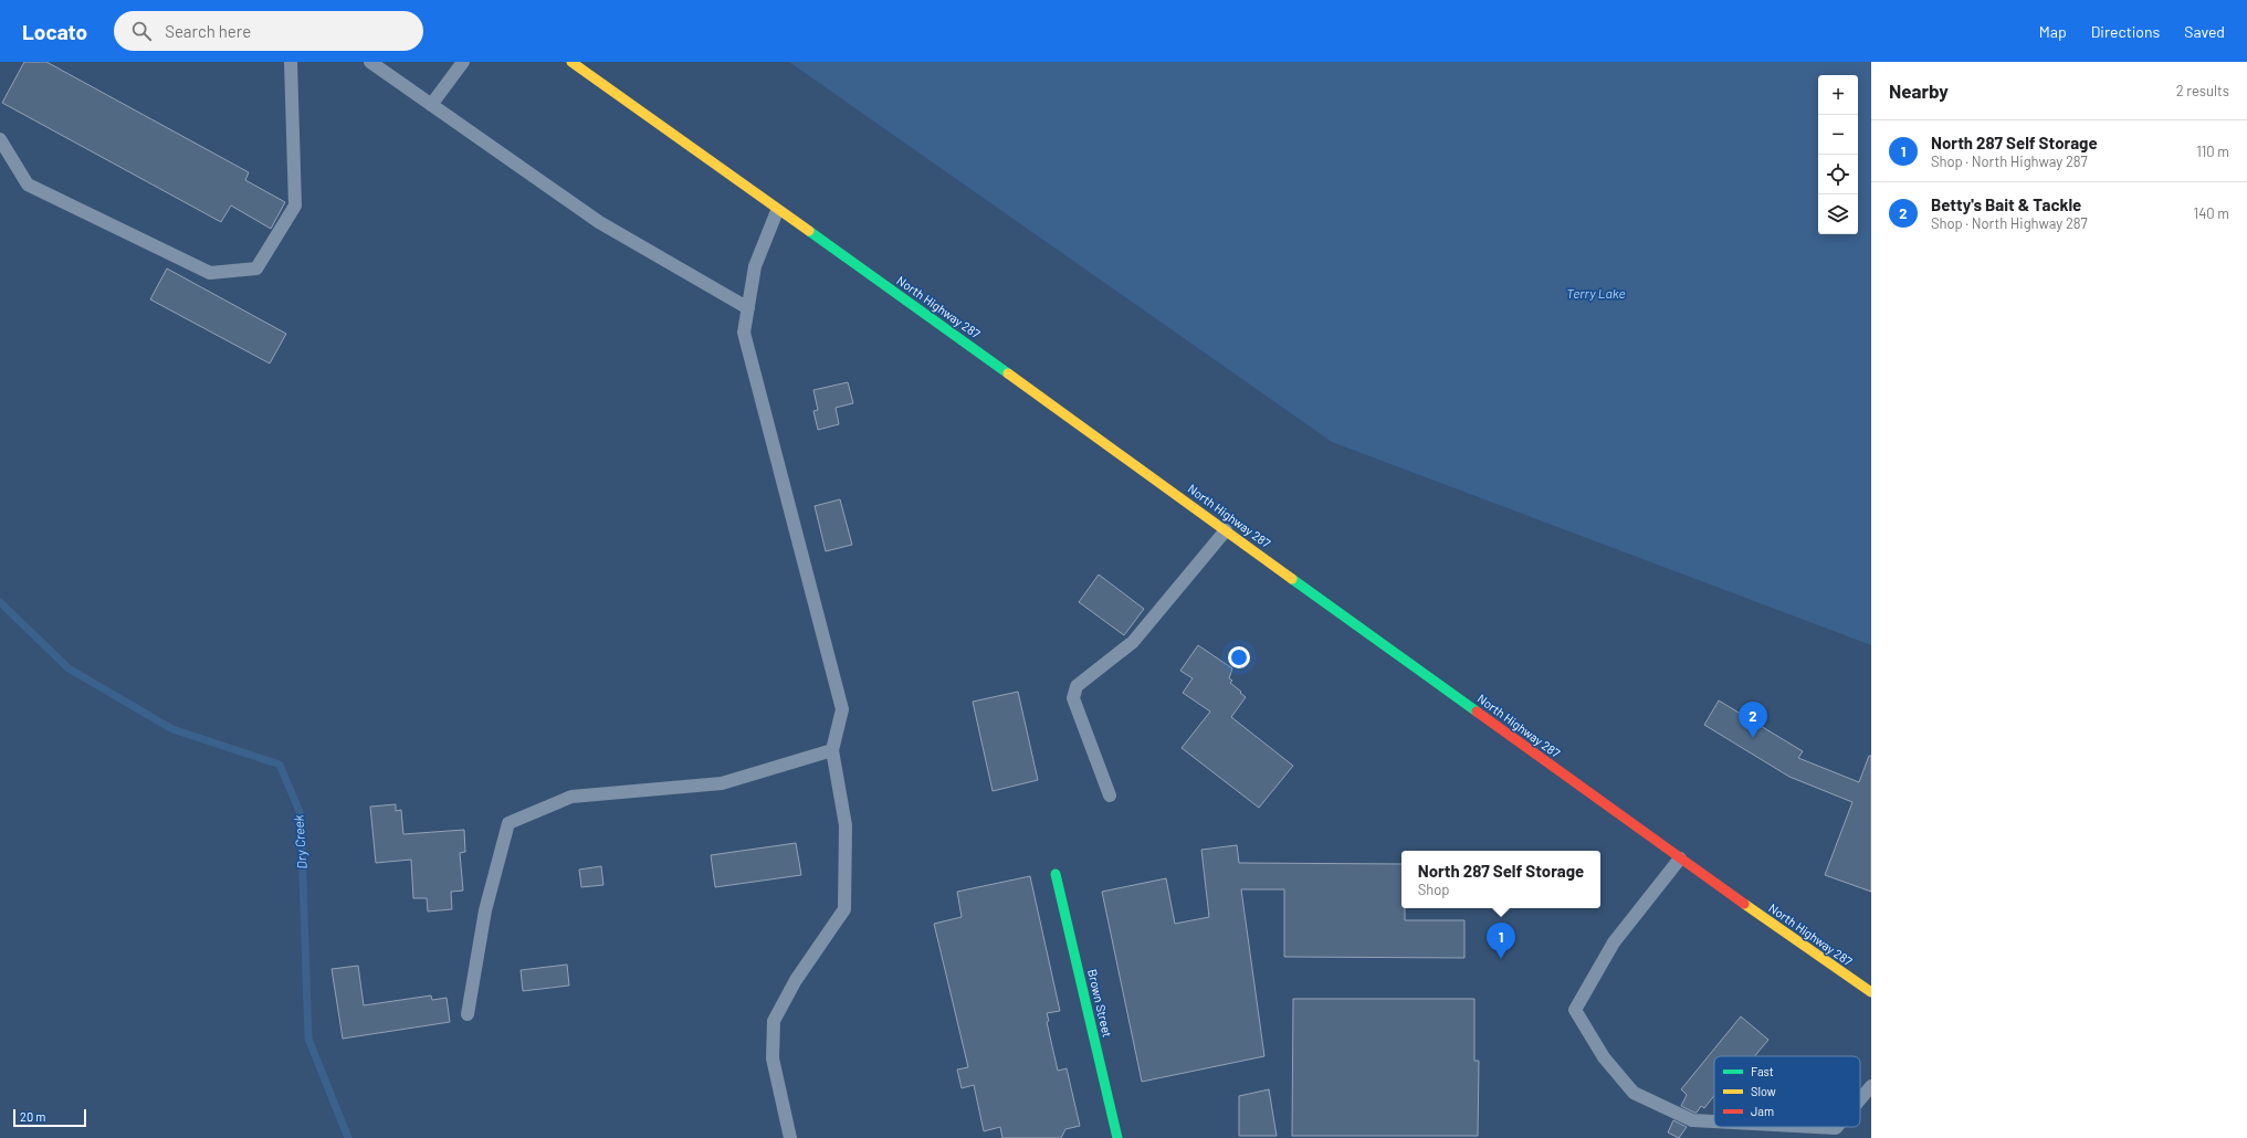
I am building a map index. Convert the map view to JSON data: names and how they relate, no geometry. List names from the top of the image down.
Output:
{
  "streets": {
    "main road": ["North Highway 287", "Brown Street"]
  },
  "water": ["Terry Lake", "Dry Creek"],
  "legend": ["Fast", "Slow", "Jam"],
  "scale_bar": "20 m",
  "page": {
    "header": "Locato",
    "search": "Search here",
    "nav": ["Map", "Directions", "Saved"],
    "heading": ["Nearby", "2 results"],
    "map_buttons": ["+", "−"],
    "list": [
      {
        "mark": "1",
        "name": "North 287 Self Storage",
        "note": "Shop · North Highway 287",
        "value": "110 m"
      },
      {
        "mark": "2",
        "name": "Betty's Bait & Tackle",
        "note": "Shop · North Highway 287",
        "value": "140 m"
      }
    ],
    "pins": ["2", "1"],
    "popup": ["North 287 Self Storage", "Shop"],
    "scale": "20 m"
  }
}
